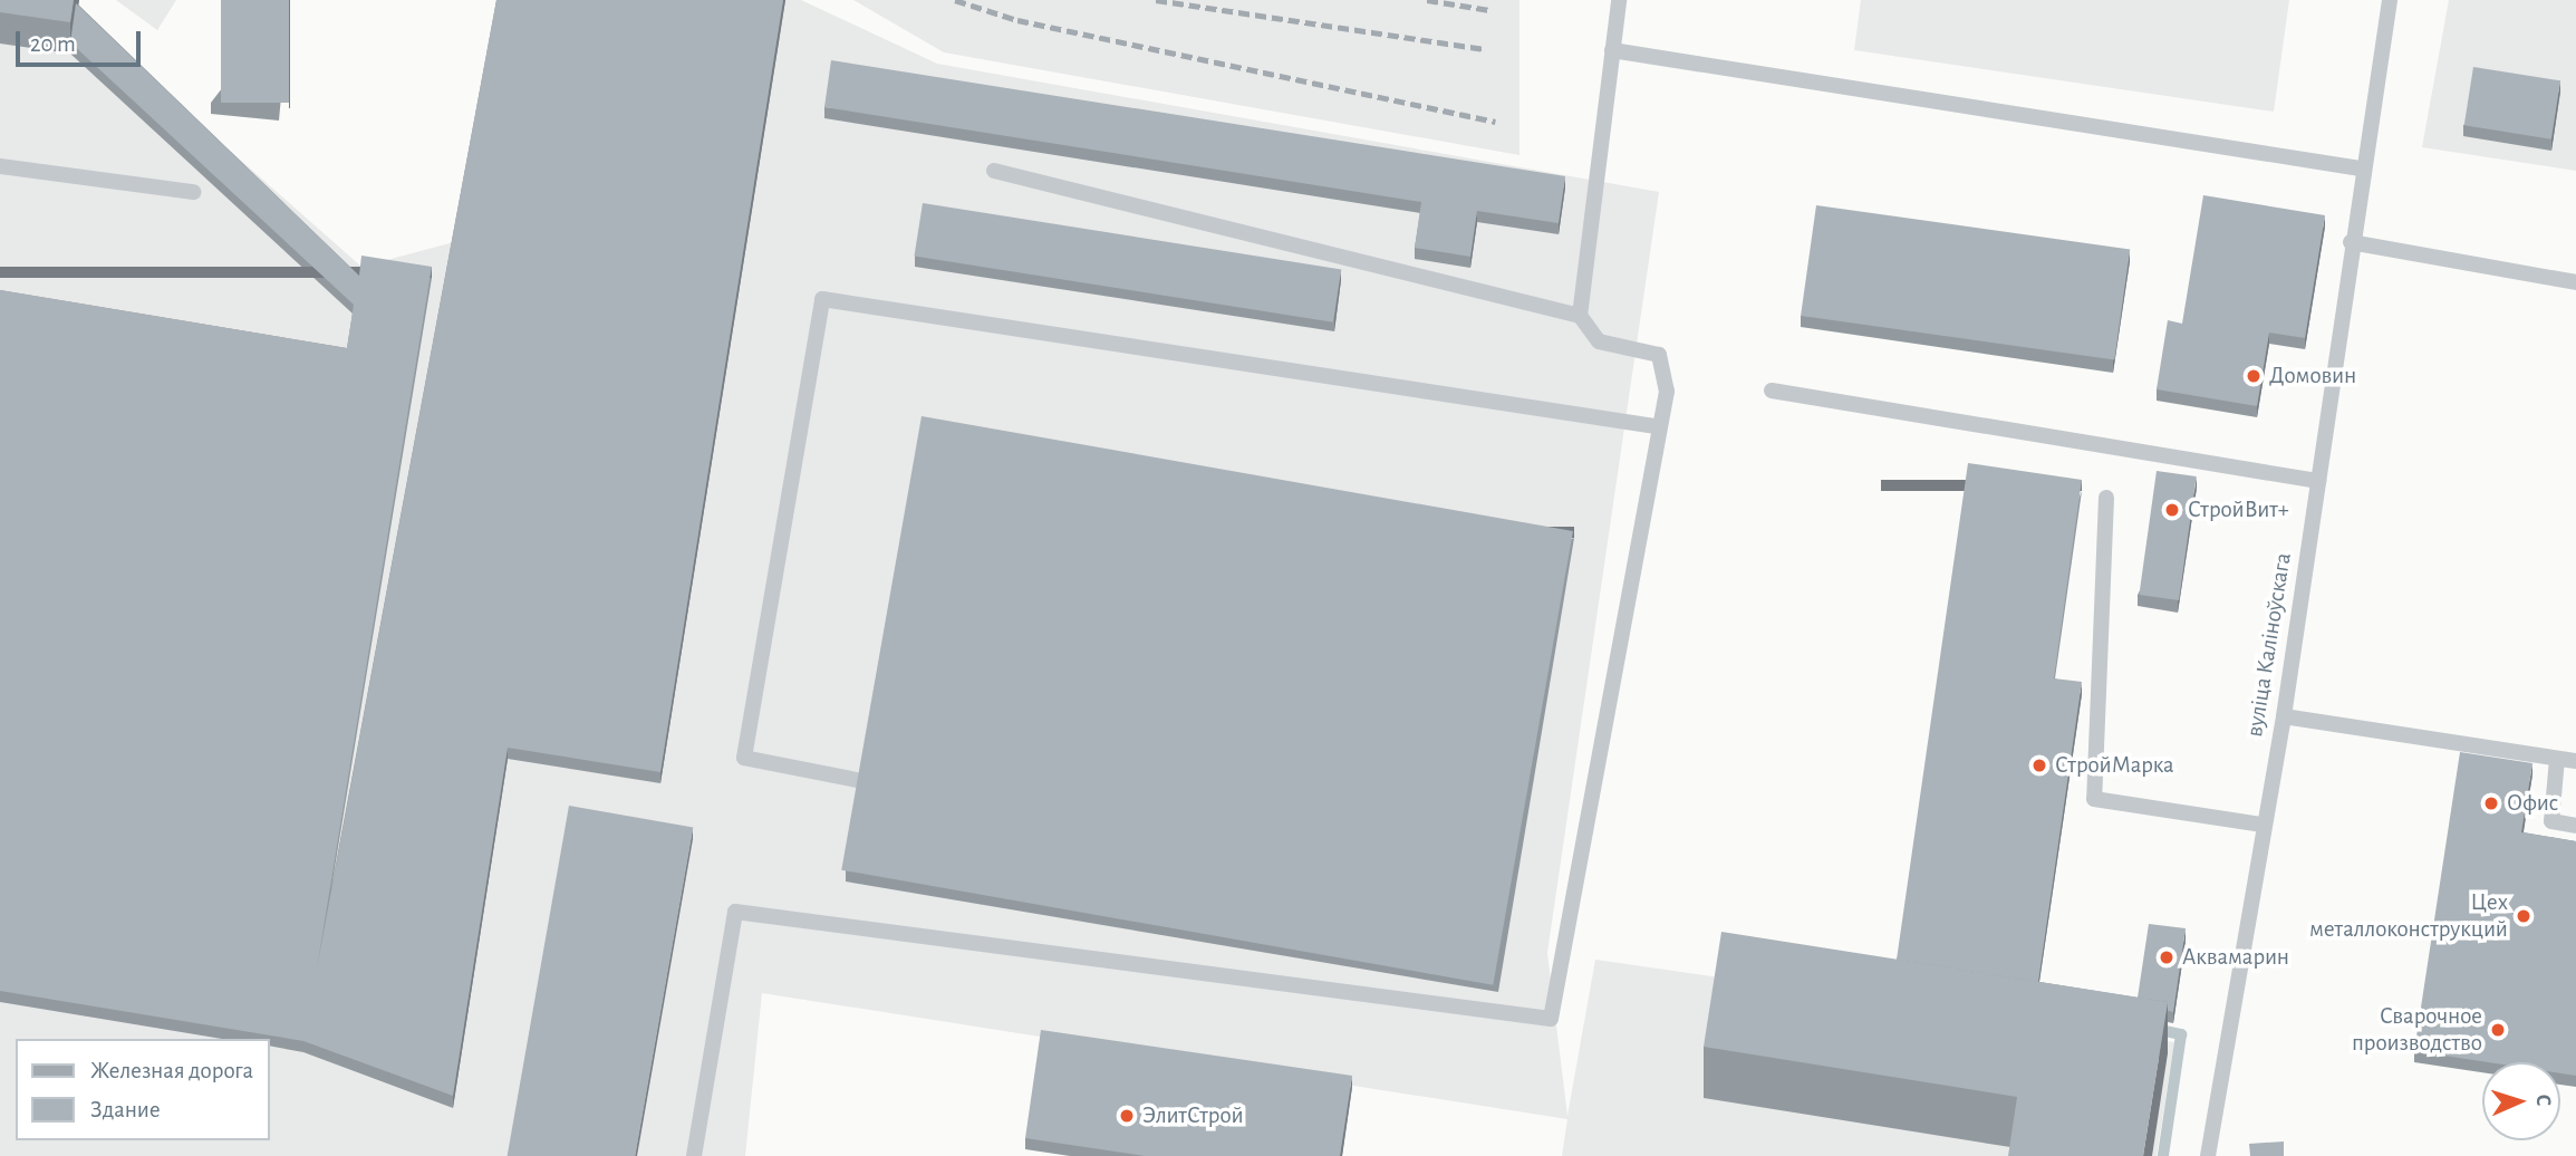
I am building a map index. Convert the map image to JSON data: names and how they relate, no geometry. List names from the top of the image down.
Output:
{
  "streets": {
    "lane": ["вуліца Каліноўскага"]
  },
  "places": [
    "Домовин",
    "СтройВит+",
    "СтройМарка",
    "Офис",
    "Цех металлоконструкций",
    "Аквамарин",
    "Сварочное производство",
    "ЭлитСтрой"
  ],
  "legend": ["Железная дорога", "Здание"],
  "scale_bar": "20 m",
  "north": "right"
}
